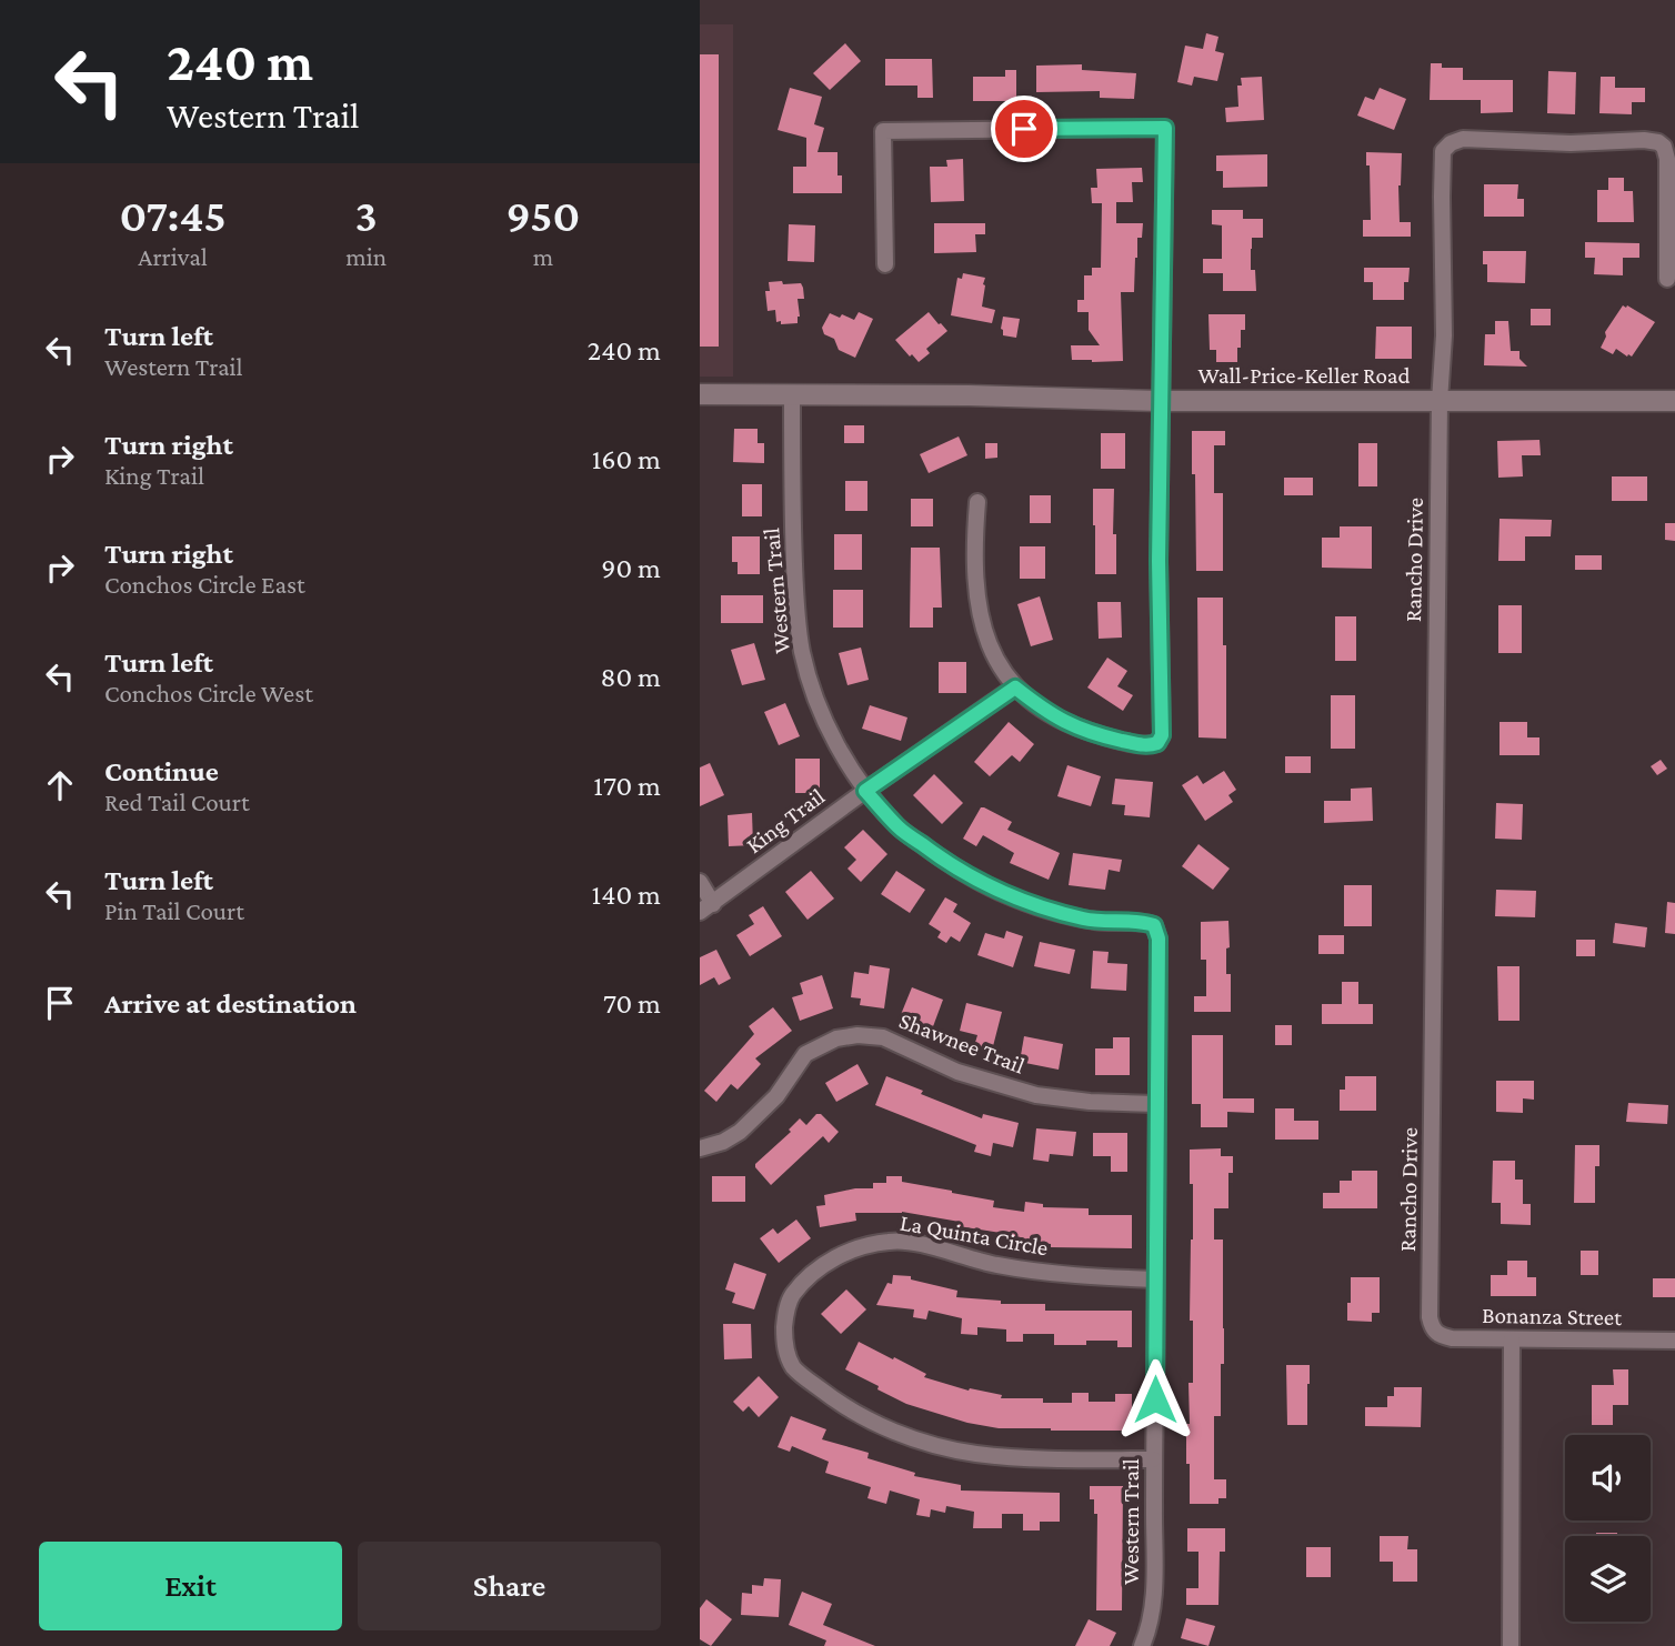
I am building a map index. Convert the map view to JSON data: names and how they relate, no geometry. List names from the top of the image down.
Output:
{
  "streets": {
    "street": [
      "Wall-Price-Keller Road",
      "Rancho Drive",
      "Western Trail",
      "King Trail",
      "Shawnee Trail",
      "La Quinta Circle",
      "Bonanza Street"
    ]
  },
  "crossings": [
    ["Wall-Price-Keller Road", "Rancho Drive"],
    ["Wall-Price-Keller Road", "Western Trail"],
    ["Rancho Drive", "Bonanza Street"],
    ["Western Trail", "King Trail"],
    ["Western Trail", "Shawnee Trail"],
    ["Western Trail", "La Quinta Circle"]
  ],
  "page": {
    "turn": ["240 m", "Western Trail"],
    "eta": [
      "07:45",
      "Arrival",
      "3",
      "min",
      "950",
      "m"
    ],
    "list": [
      {
        "name": "Turn left",
        "note": "Western Trail",
        "value": "240 m"
      },
      {
        "name": "Turn right",
        "note": "King Trail",
        "value": "160 m"
      },
      {
        "name": "Turn right",
        "note": "Conchos Circle East",
        "value": "90 m"
      },
      {
        "name": "Turn left",
        "note": "Conchos Circle West",
        "value": "80 m"
      },
      {
        "name": "Continue",
        "note": "Red Tail Court",
        "value": "170 m"
      },
      {
        "name": "Turn left",
        "note": "Pin Tail Court",
        "value": "140 m"
      },
      {
        "name": "Arrive at destination",
        "value": "70 m"
      }
    ],
    "buttons": ["Exit", "Share"]
  }
}
